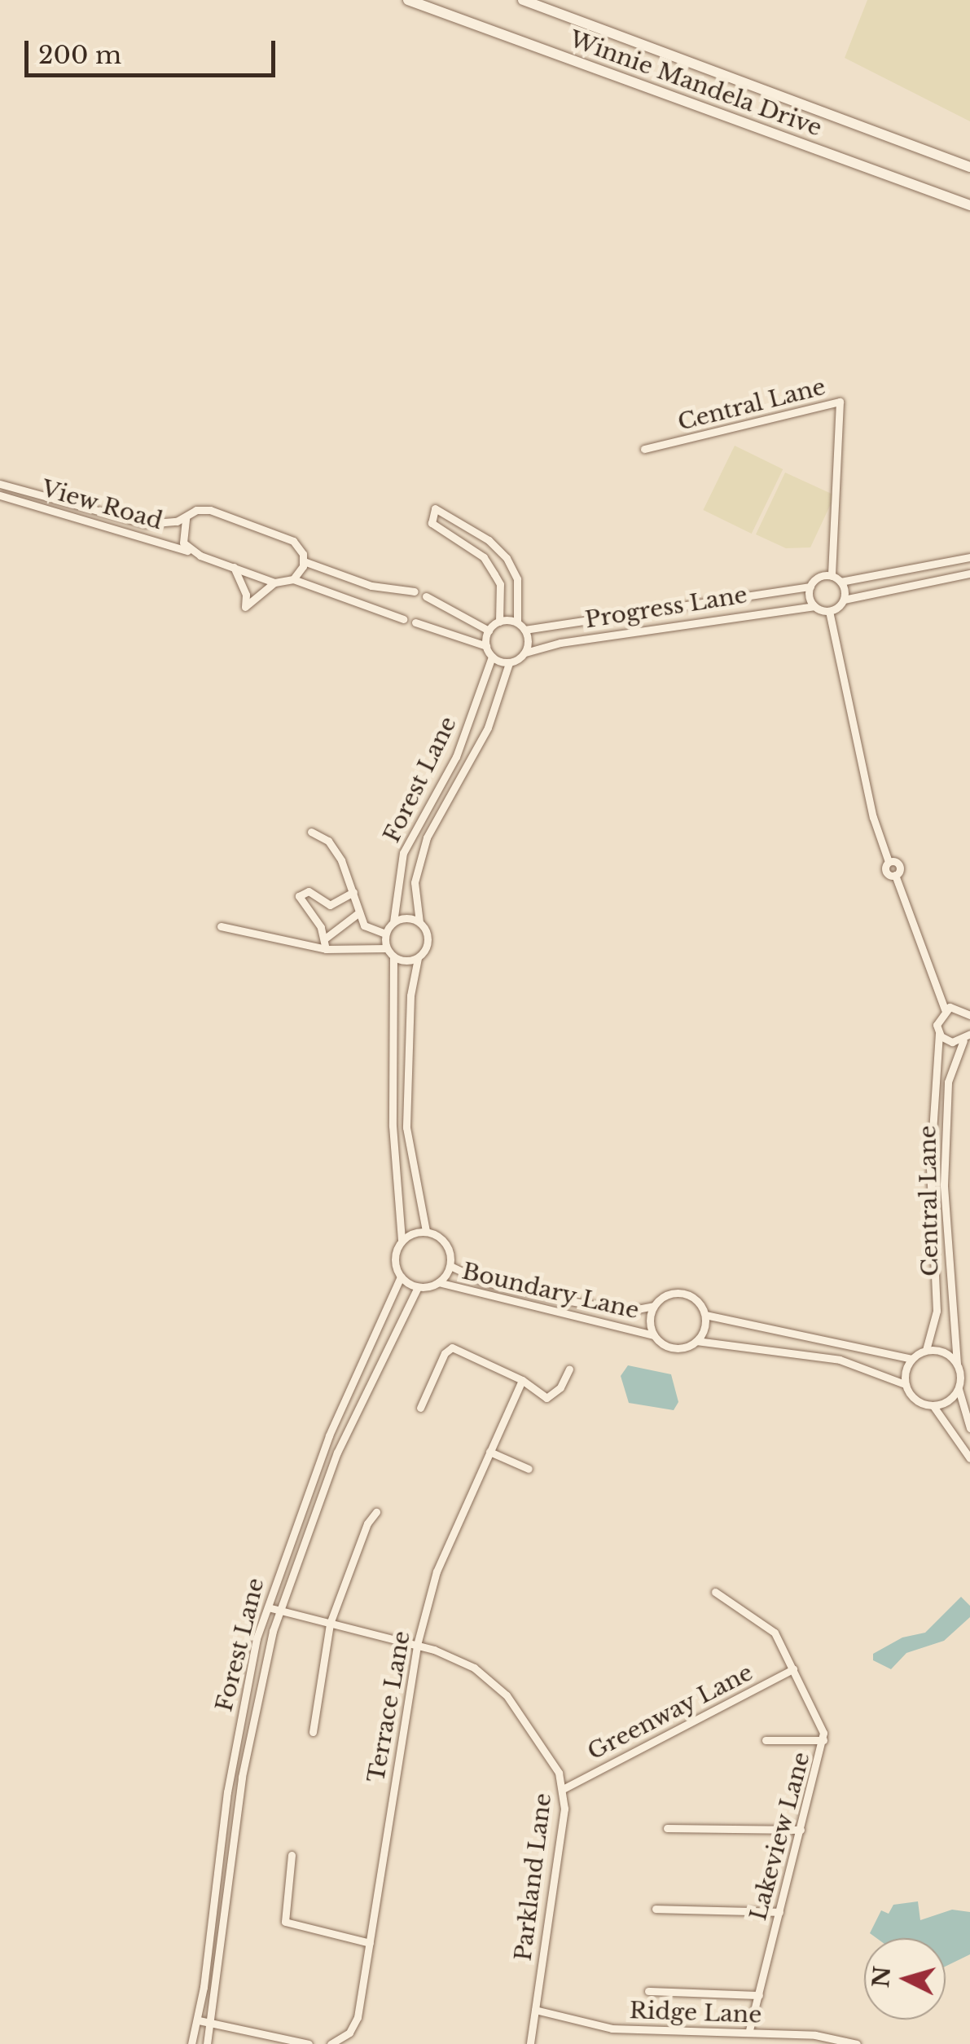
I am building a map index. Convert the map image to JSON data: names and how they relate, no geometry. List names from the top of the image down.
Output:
{
  "streets": {
    "main road": ["Winnie Mandela Drive"],
    "street": [
      "Central Lane",
      "View Road",
      "Progress Lane",
      "Forest Lane",
      "Boundary Lane",
      "Terrace Lane",
      "Greenway Lane",
      "Lakeview Lane",
      "Parkland Lane",
      "Ridge Lane"
    ]
  },
  "crossings": [
    ["Central Lane", "Progress Lane"],
    ["Progress Lane", "Forest Lane"],
    ["Forest Lane", "Boundary Lane"],
    ["Forest Lane", "Parkland Lane"],
    ["Terrace Lane", "Parkland Lane"],
    ["Greenway Lane", "Lakeview Lane"],
    ["Greenway Lane", "Parkland Lane"],
    ["Lakeview Lane", "Ridge Lane"],
    ["Parkland Lane", "Ridge Lane"]
  ],
  "scale_bar": "200 m",
  "north": "left"
}
